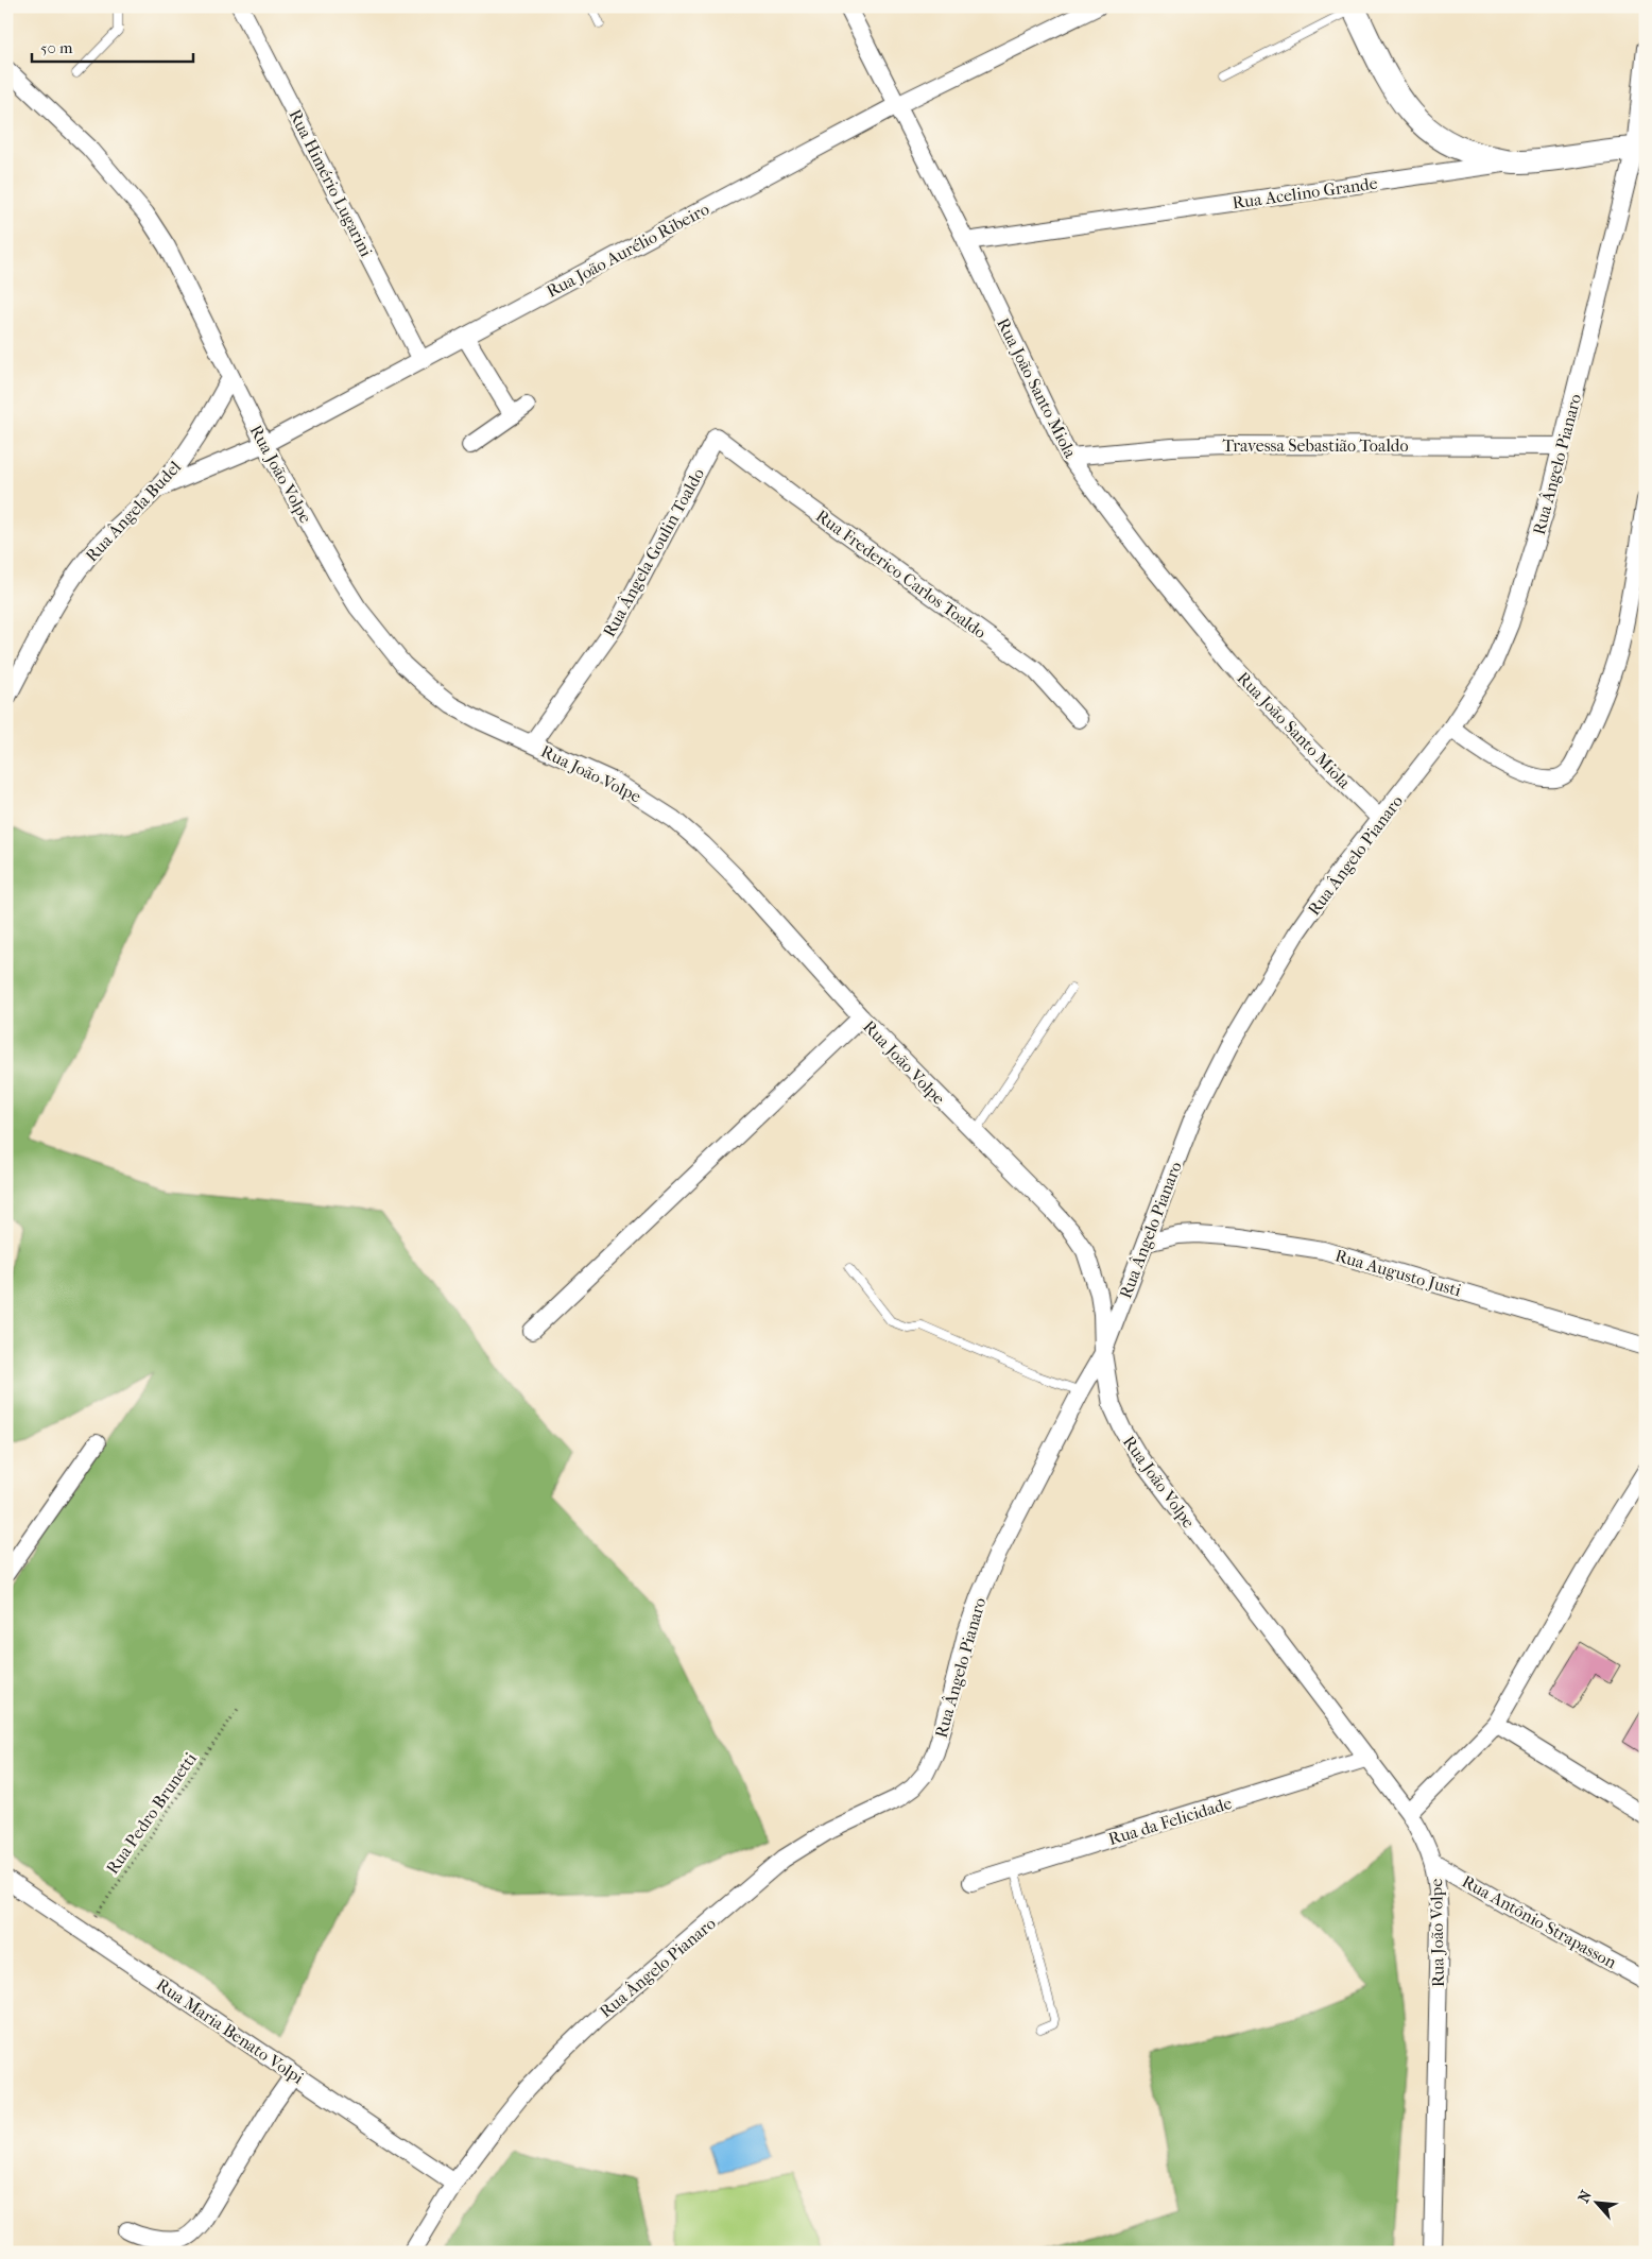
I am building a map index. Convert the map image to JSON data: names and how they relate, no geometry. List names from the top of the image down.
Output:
{
  "streets": {
    "street": [
      "Rua Himério Lugarini",
      "Rua Acelino Grande",
      "Rua João Aurélio Ribeiro",
      "Rua João Santo Miola",
      "Travessa Sebastião Toaldo",
      "Rua Ângelo Pianaro",
      "Rua João Volpe",
      "Rua Ângela Budel",
      "Rua Ângela Goulin Toaldo",
      "Rua Frederico Carlos Toaldo",
      "Rua Augusto Justi",
      "Rua da Felicidade",
      "Rua Antônio Strapasson",
      "Rua Maria Benato Volpi"
    ],
    "path": ["Rua Pedro Brunetti"]
  },
  "crossings": [
    ["Rua Himério Lugarini", "Rua João Aurélio Ribeiro"],
    ["Rua Acelino Grande", "Rua João Santo Miola"],
    ["Rua Acelino Grande", "Rua Ângelo Pianaro"],
    ["Rua João Aurélio Ribeiro", "Rua João Santo Miola"],
    ["Rua João Aurélio Ribeiro", "Rua João Volpe"],
    ["Rua João Aurélio Ribeiro", "Rua Ângela Budel"],
    ["Rua João Santo Miola", "Travessa Sebastião Toaldo"],
    ["Rua João Santo Miola", "Rua Ângelo Pianaro"],
    ["Travessa Sebastião Toaldo", "Rua Ângelo Pianaro"],
    ["Rua Ângelo Pianaro", "Rua João Volpe"],
    ["Rua Ângelo Pianaro", "Rua Augusto Justi"],
    ["Rua Ângelo Pianaro", "Rua Maria Benato Volpi"],
    ["Rua João Volpe", "Rua Ângela Budel"],
    ["Rua João Volpe", "Rua Ângela Goulin Toaldo"],
    ["Rua João Volpe", "Rua da Felicidade"],
    ["Rua João Volpe", "Rua Antônio Strapasson"],
    ["Rua Ângela Goulin Toaldo", "Rua Frederico Carlos Toaldo"],
    ["Rua Pedro Brunetti", "Rua Maria Benato Volpi"]
  ],
  "scale_bar": "50 m",
  "north": "top left"
}
